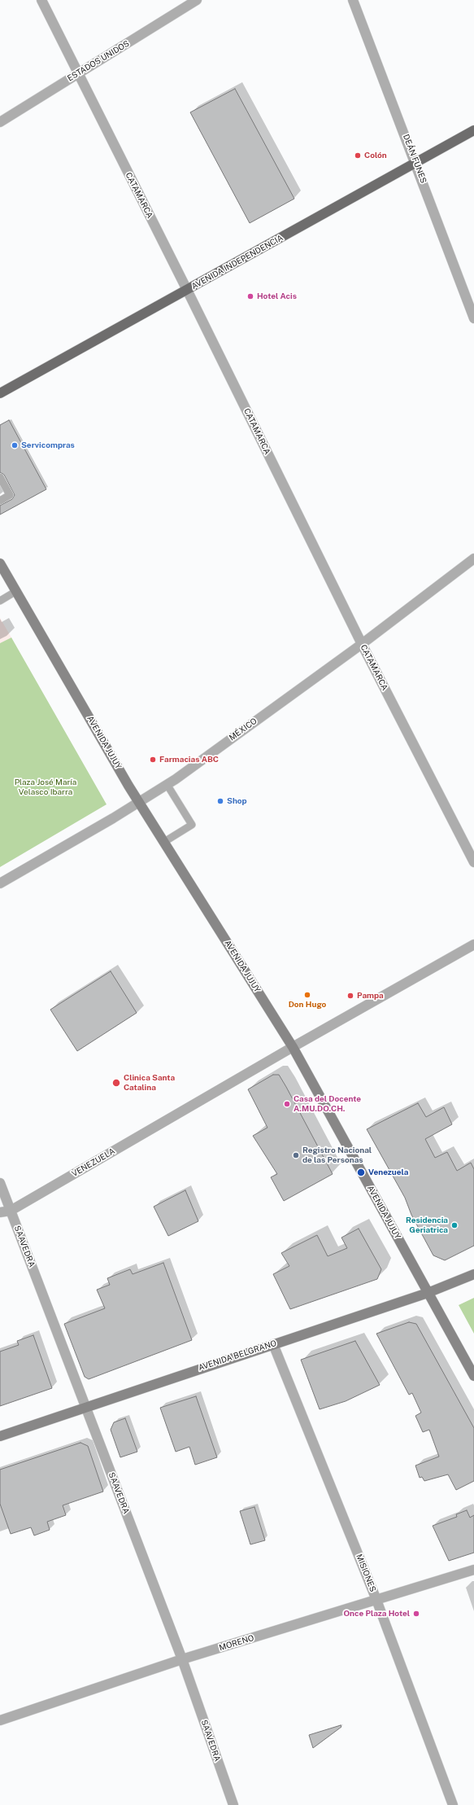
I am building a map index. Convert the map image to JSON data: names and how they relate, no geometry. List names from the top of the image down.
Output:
{
  "streets": {
    "main road": ["AVENIDA INDEPENDENCIA", "AVENIDA JUJUY", "AVENIDA BELGRANO"],
    "street": [
      "ESTADOS UNIDOS",
      "DEÁN FUNES",
      "CATAMARCA",
      "MÉXICO",
      "VENEZUELA",
      "SAAVEDRA",
      "MISIONES",
      "MORENO"
    ]
  },
  "crossings": [
    ["ESTADOS UNIDOS", "CATAMARCA"],
    ["DEÁN FUNES", "AVENIDA INDEPENDENCIA"],
    ["CATAMARCA", "AVENIDA INDEPENDENCIA"],
    ["CATAMARCA", "MÉXICO"],
    ["MÉXICO", "AVENIDA JUJUY"],
    ["AVENIDA JUJUY", "VENEZUELA"],
    ["AVENIDA JUJUY", "AVENIDA BELGRANO"],
    ["VENEZUELA", "SAAVEDRA"],
    ["SAAVEDRA", "AVENIDA BELGRANO"],
    ["SAAVEDRA", "MORENO"],
    ["AVENIDA BELGRANO", "MISIONES"],
    ["MISIONES", "MORENO"]
  ],
  "parks": ["Plaza José María Velasco Ibarra"],
  "places": [
    "Colón",
    "Hotel Acis",
    "Servicompras",
    "Farmacias ABC",
    "Shop",
    "Don Hugo",
    "Pampa",
    "Clinica Santa Catalina",
    "Casa del Docente A.MU.DO.CH.",
    "Registro Nacional de las Personas",
    "Venezuela",
    "Residencia Geriatrica",
    "Once Plaza Hotel"
  ]
}
